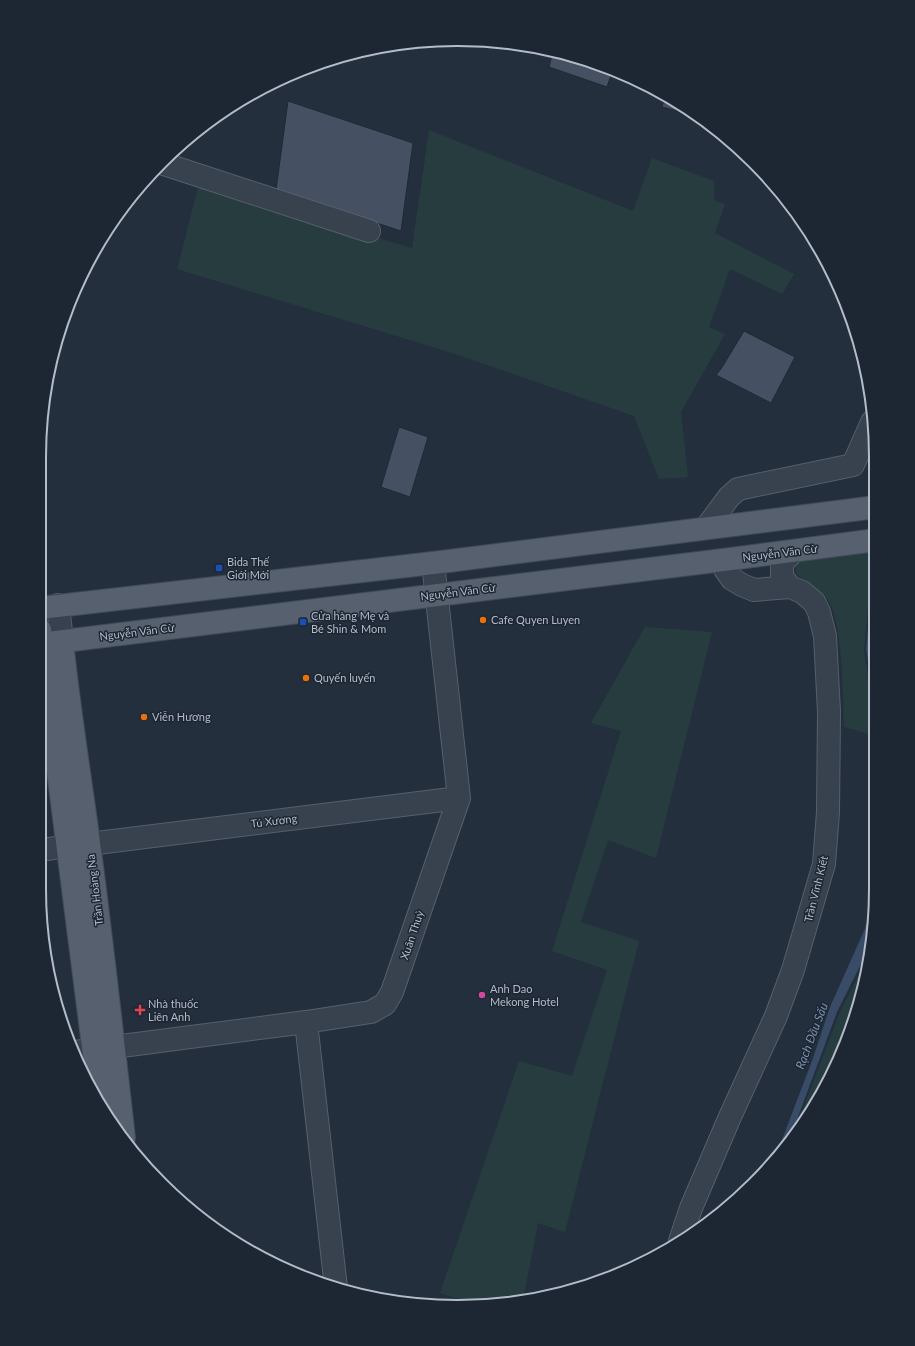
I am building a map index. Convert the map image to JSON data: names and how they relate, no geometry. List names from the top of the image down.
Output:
{
  "streets": {
    "main road": ["Nguyễn Văn Cừ", "Trần Hoàng Na"],
    "street": ["Tú Xương", "Trần Vĩnh Kiết", "Xuân Thuỷ"]
  },
  "crossings": [
    ["Nguyễn Văn Cừ", "Trần Vĩnh Kiết"],
    ["Nguyễn Văn Cừ", "Trần Hoàng Na"],
    ["Nguyễn Văn Cừ", "Xuân Thuỷ"],
    ["Tú Xương", "Trần Hoàng Na"],
    ["Tú Xương", "Xuân Thuỷ"],
    ["Trần Hoàng Na", "Xuân Thuỷ"]
  ],
  "water": ["Rạch Đầu Sấu"],
  "places": {
    "transit": ["Bida Thế Giới Mới", "Cửa hàng Mẹ và Bé Shin & Mom"],
    "other": [
      "Cafe Quyen Luyen",
      "Quyến luyến",
      "Viễn Hương",
      "Anh Dao Mekong Hotel"
    ],
    "health": ["Nhà thuốc Liên Anh"]
  }
}
